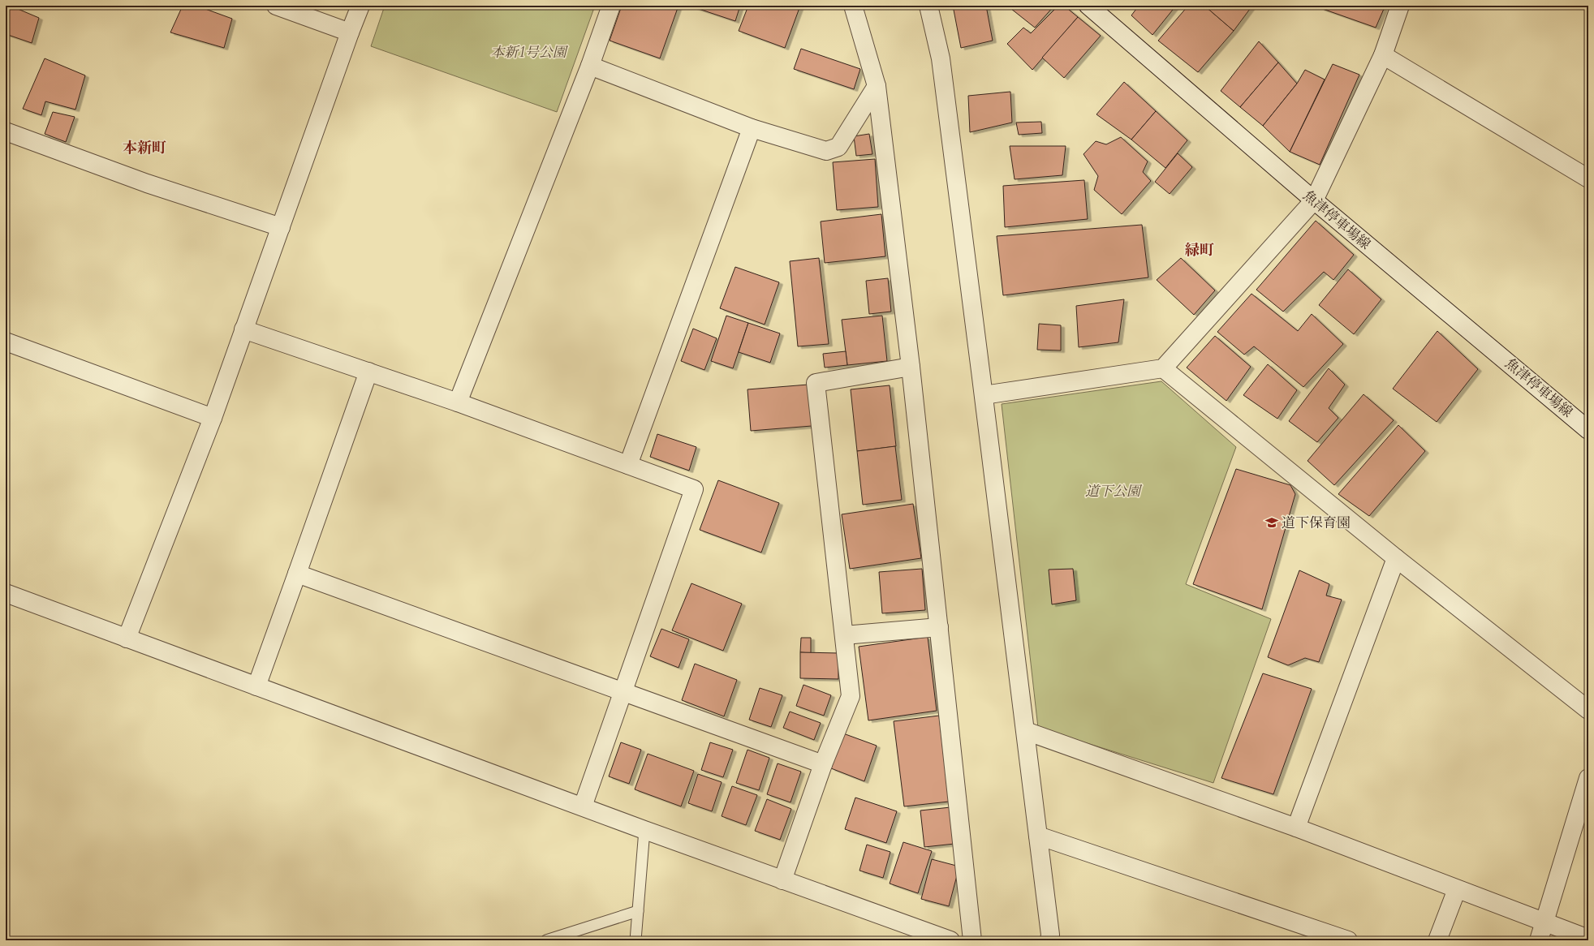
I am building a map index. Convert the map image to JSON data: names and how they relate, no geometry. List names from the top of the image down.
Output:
{
  "streets": {
    "street": ["魚津停車場線"]
  },
  "districts": ["本新町", "緑町"],
  "parks": ["本新1号公園", "道下公園"],
  "places": {
    "school or university": ["道下保育園"]
  }
}
